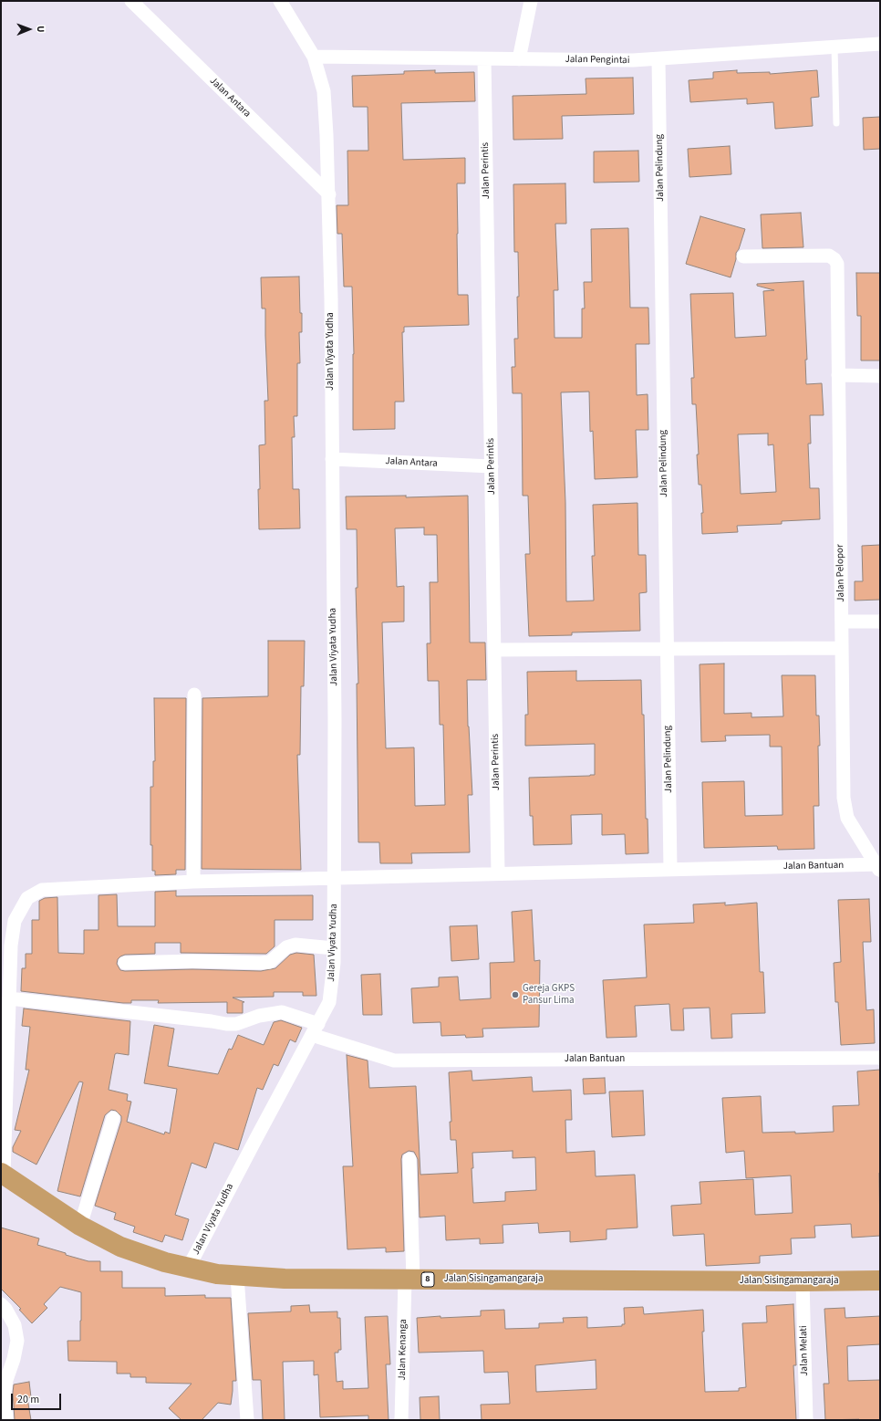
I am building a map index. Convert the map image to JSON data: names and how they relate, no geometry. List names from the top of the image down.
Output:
{
  "streets": {
    "highway": ["8", "Jalan Sisingamangaraja"],
    "street": [
      "Jalan Pengintai",
      "Jalan Antara",
      "Jalan Pelindung",
      "Jalan Perintis",
      "Jalan Viyata Yudha",
      "Jalan Pelopor",
      "Jalan Bantuan",
      "Jalan Kenanga",
      "Jalan Melati"
    ]
  },
  "crossings": [
    ["Jalan Pengintai", "Jalan Pelindung"],
    ["Jalan Pengintai", "Jalan Perintis"],
    ["Jalan Pengintai", "Jalan Viyata Yudha"],
    ["Jalan Antara", "Jalan Perintis"],
    ["Jalan Antara", "Jalan Viyata Yudha"],
    ["Jalan Pelindung", "Jalan Bantuan"],
    ["Jalan Perintis", "Jalan Bantuan"],
    ["Jalan Viyata Yudha", "Jalan Bantuan"],
    ["Jalan Viyata Yudha", "Jalan Sisingamangaraja"],
    ["Jalan Pelopor", "Jalan Bantuan"],
    ["Jalan Bantuan", "Jalan Sisingamangaraja"],
    ["Jalan Sisingamangaraja", "Jalan Kenanga"],
    ["Jalan Sisingamangaraja", "Jalan Melati"]
  ],
  "places": ["Gereja GKPS Pansur Lima"],
  "scale_bar": "20 m",
  "north": "right"
}
